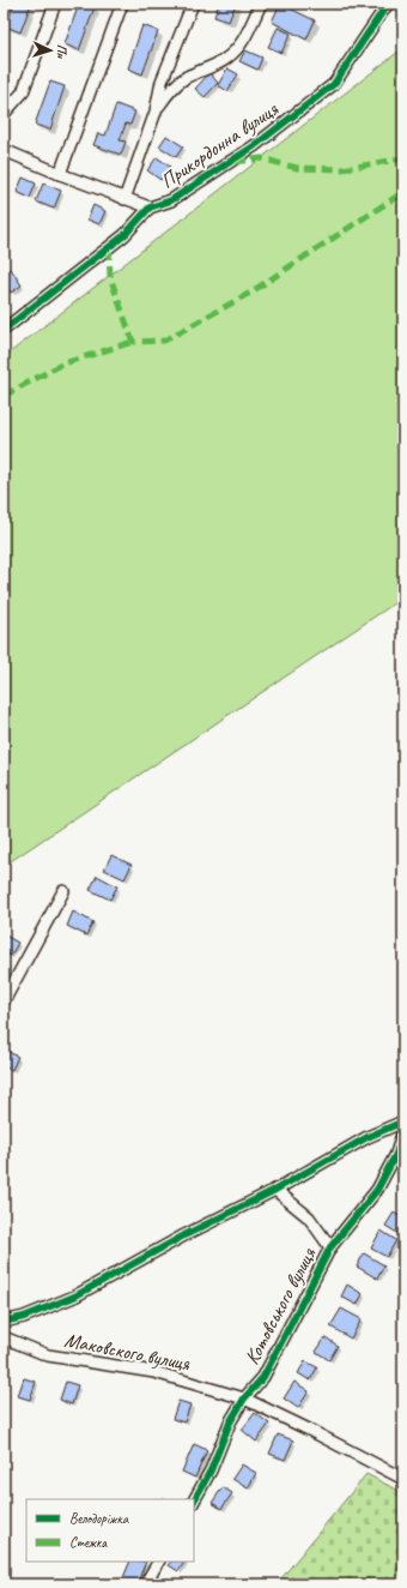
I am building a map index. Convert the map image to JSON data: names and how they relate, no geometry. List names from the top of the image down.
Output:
{
  "streets": {
    "street": ["Прикордонна вулиця", "Котовського вулиця", "Маковского вулиця"]
  },
  "crossings": [
    ["Котовського вулиця", "Маковского вулиця"]
  ],
  "legend": ["Велодоріжка", "Стежка"],
  "north": "right"
}
